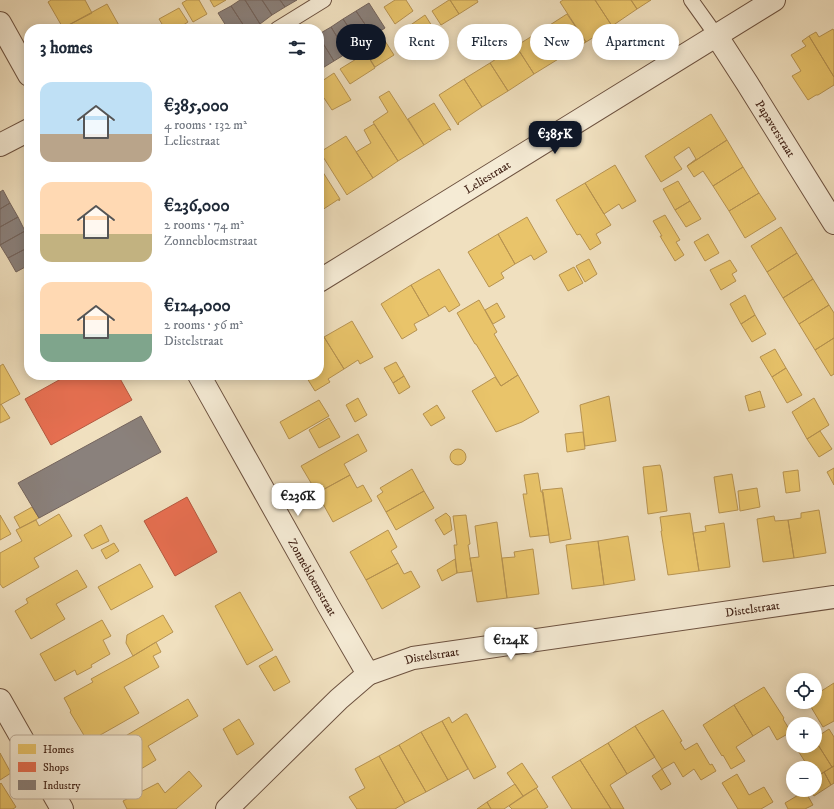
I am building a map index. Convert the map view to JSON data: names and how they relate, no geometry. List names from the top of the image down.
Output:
{
  "streets": {
    "street": [
      "Papaverstraat",
      "Leliestraat",
      "Zonnebloemstraat",
      "Distelstraat"
    ]
  },
  "crossings": [
    ["Papaverstraat", "Leliestraat"],
    ["Zonnebloemstraat", "Distelstraat"]
  ],
  "legend": ["Homes", "Shops", "Industry"],
  "page": {
    "chip": [
      "Buy",
      "Rent",
      "Filters",
      "New",
      "Apartment"
    ],
    "heading": "3 homes",
    "list": [
      {
        "name": "€385,000",
        "note": "4 rooms · 132 m² · Leliestraat"
      },
      {
        "name": "€236,000",
        "note": "2 rooms · 74 m² · Zonnebloemstraat"
      },
      {
        "name": "€124,000",
        "note": "2 rooms · 56 m² · Distelstraat"
      }
    ],
    "price": ["€385K", "€236K", "€124K"],
    "map_buttons": ["+", "−"]
  }
}
